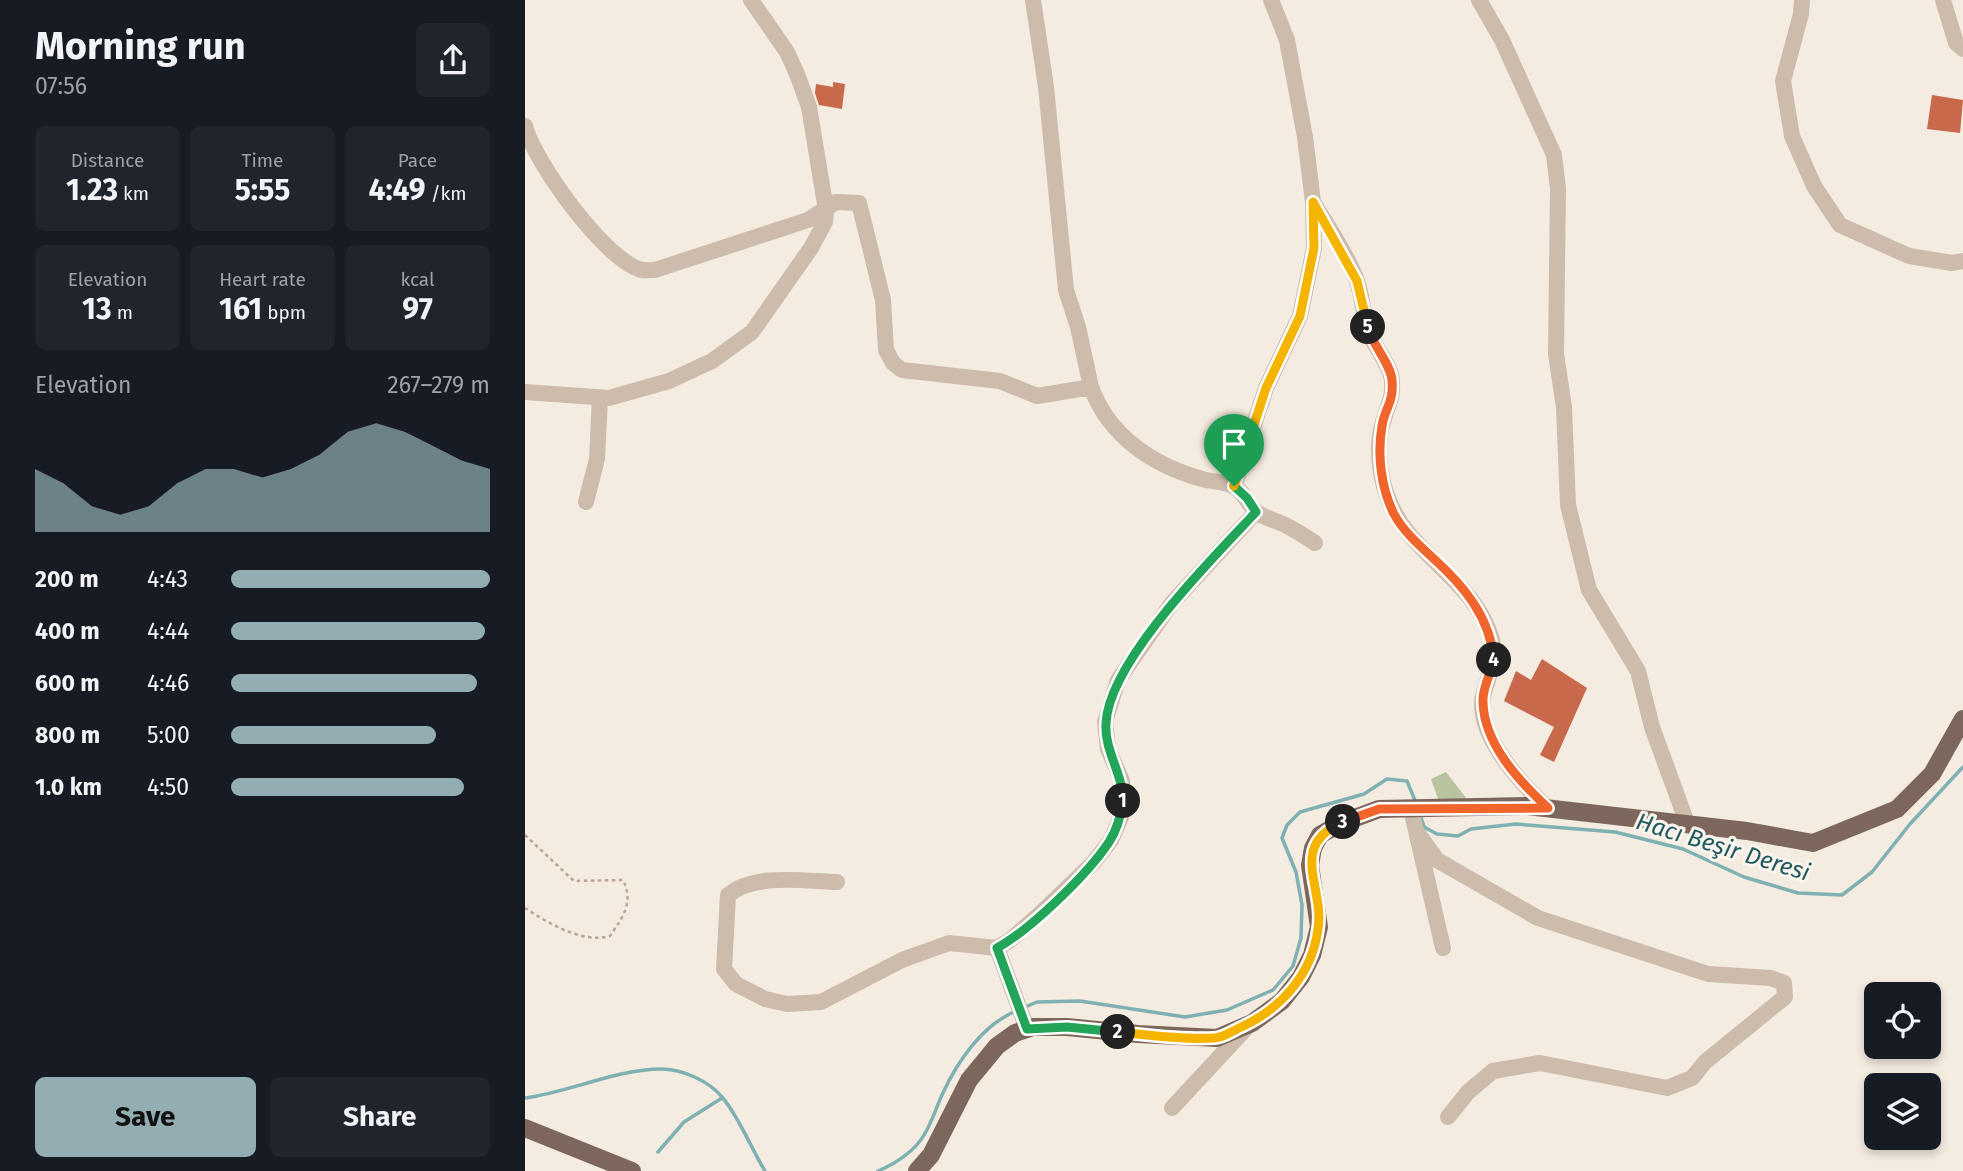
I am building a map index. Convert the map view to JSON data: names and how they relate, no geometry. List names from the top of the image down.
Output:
{
  "water": ["Hacı Beşir Deresi"],
  "page": {
    "heading": ["Morning run", "07:56"],
    "stats": [
      ["Distance", "1.23 km"],
      ["Time", "5:55"],
      ["Pace", "4:49 /km"],
      ["Elevation", "13 m"],
      ["Heart rate", "161 bpm"],
      ["kcal", "97"]
    ],
    "pins": [
      "5",
      "4",
      "1",
      "3",
      "2"
    ],
    "chart": ["Elevation", "267–279 m"],
    "list": [
      {
        "name": "200 m",
        "note": "4:43"
      },
      {
        "name": "400 m",
        "note": "4:44"
      },
      {
        "name": "600 m",
        "note": "4:46"
      },
      {
        "name": "800 m",
        "note": "5:00"
      },
      {
        "name": "1.0 km",
        "note": "4:50"
      }
    ],
    "buttons": ["Save", "Share"]
  }
}
